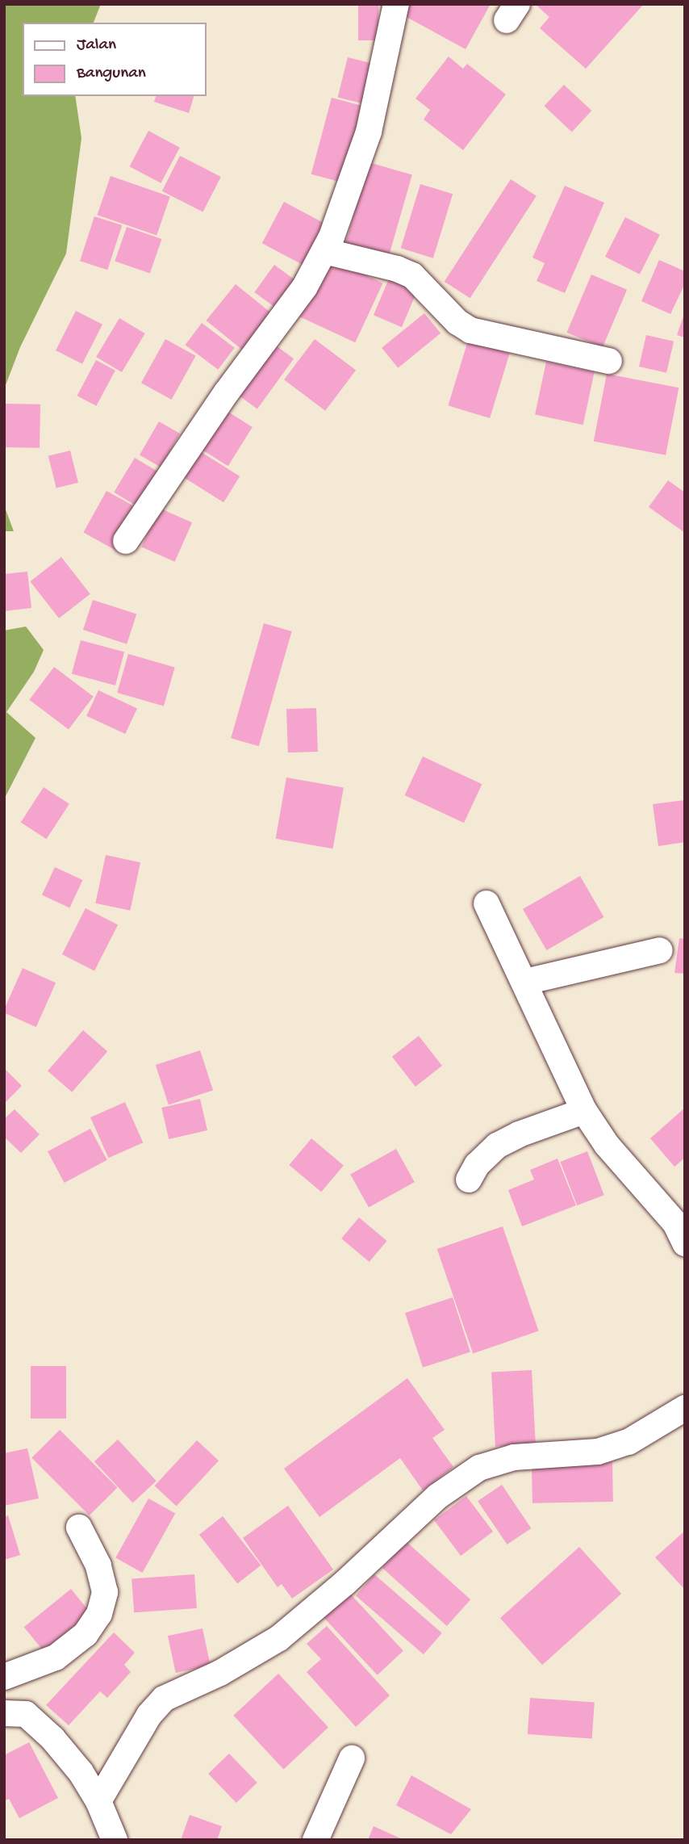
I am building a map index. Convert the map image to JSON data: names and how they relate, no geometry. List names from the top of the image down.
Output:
{
  "legend": ["Jalan", "Bangunan"]
}
